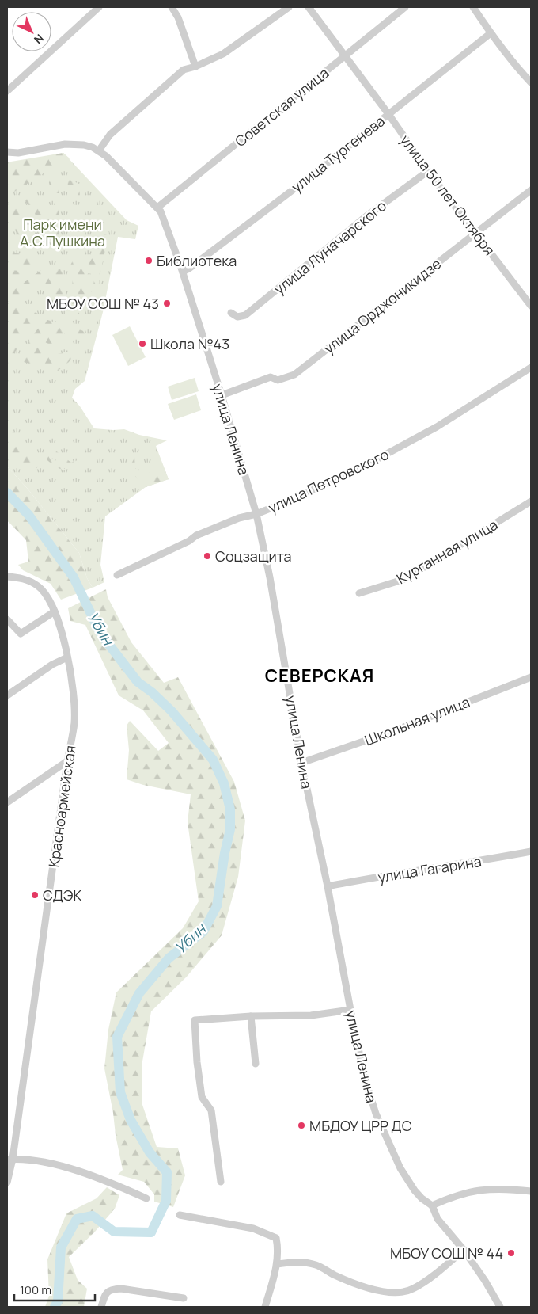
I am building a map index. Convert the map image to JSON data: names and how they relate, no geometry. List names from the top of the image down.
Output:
{
  "streets": {
    "street": [
      "Советская улица",
      "улица Тургенева",
      "улица 50 лет Октября",
      "улица Луначарского",
      "улица Орджоникидзе",
      "улица Ленина",
      "улица Петровского",
      "Курганная улица",
      "Школьная улица",
      "Красноармейская",
      "улица Гагарина"
    ]
  },
  "crossings": [
    ["Советская улица", "улица 50 лет Октября"],
    ["Советская улица", "улица Ленина"],
    ["улица Тургенева", "улица 50 лет Октября"],
    ["улица Тургенева", "улица Ленина"],
    ["улица 50 лет Октября", "улица Луначарского"],
    ["улица 50 лет Октября", "улица Орджоникидзе"],
    ["улица Орджоникидзе", "улица Ленина"],
    ["улица Ленина", "улица Петровского"],
    ["улица Ленина", "Школьная улица"],
    ["улица Ленина", "улица Гагарина"]
  ],
  "districts": ["СЕВЕРСКАЯ"],
  "water": ["Убин"],
  "parks": ["Парк имени А.С.Пушкина"],
  "places": [
    "Библиотека",
    "МБОУ СОШ № 43",
    "Школа №43",
    "Соцзащита",
    "СДЭК",
    "МБДОУ ЦРР ДС",
    "МБОУ СОШ № 44"
  ],
  "scale_bar": "100 m",
  "north": "bottom right"
}
